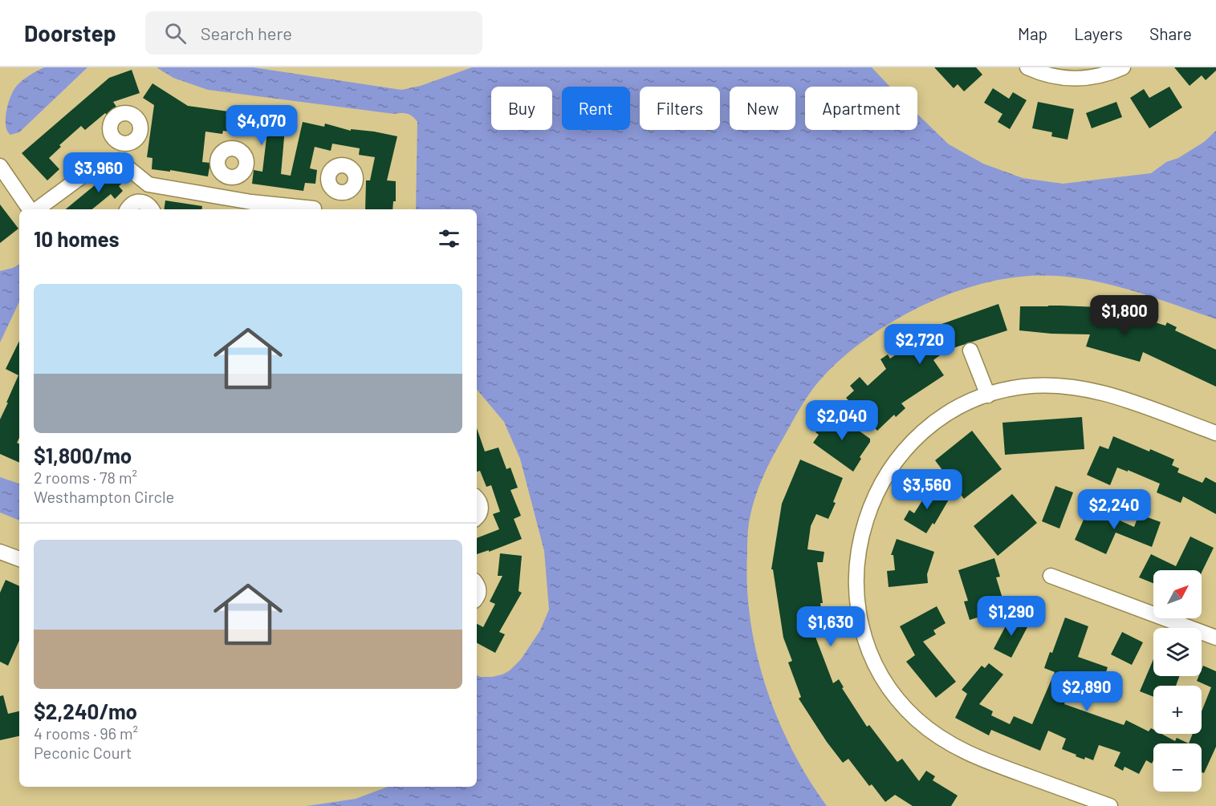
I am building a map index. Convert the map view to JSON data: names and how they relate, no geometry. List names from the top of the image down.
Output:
{
  "north": "top right",
  "page": {
    "header": "Doorstep",
    "search": "Search here",
    "nav": ["Map", "Layers", "Share"],
    "chip": [
      "Buy",
      "Rent",
      "Filters",
      "New",
      "Apartment"
    ],
    "price": [
      "$4,070",
      "$3,960",
      "$1,800",
      "$2,720",
      "$2,040",
      "$3,560",
      "$2,240",
      "$1,290",
      "$1,630",
      "$2,890"
    ],
    "heading": "10 homes",
    "list": [
      {
        "name": "$1,800/mo",
        "note": "2 rooms · 78 m² · Westhampton Circle"
      },
      {
        "name": "$2,240/mo",
        "note": "4 rooms · 96 m² · Peconic Court"
      }
    ],
    "map_buttons": ["+", "−"]
  }
}
